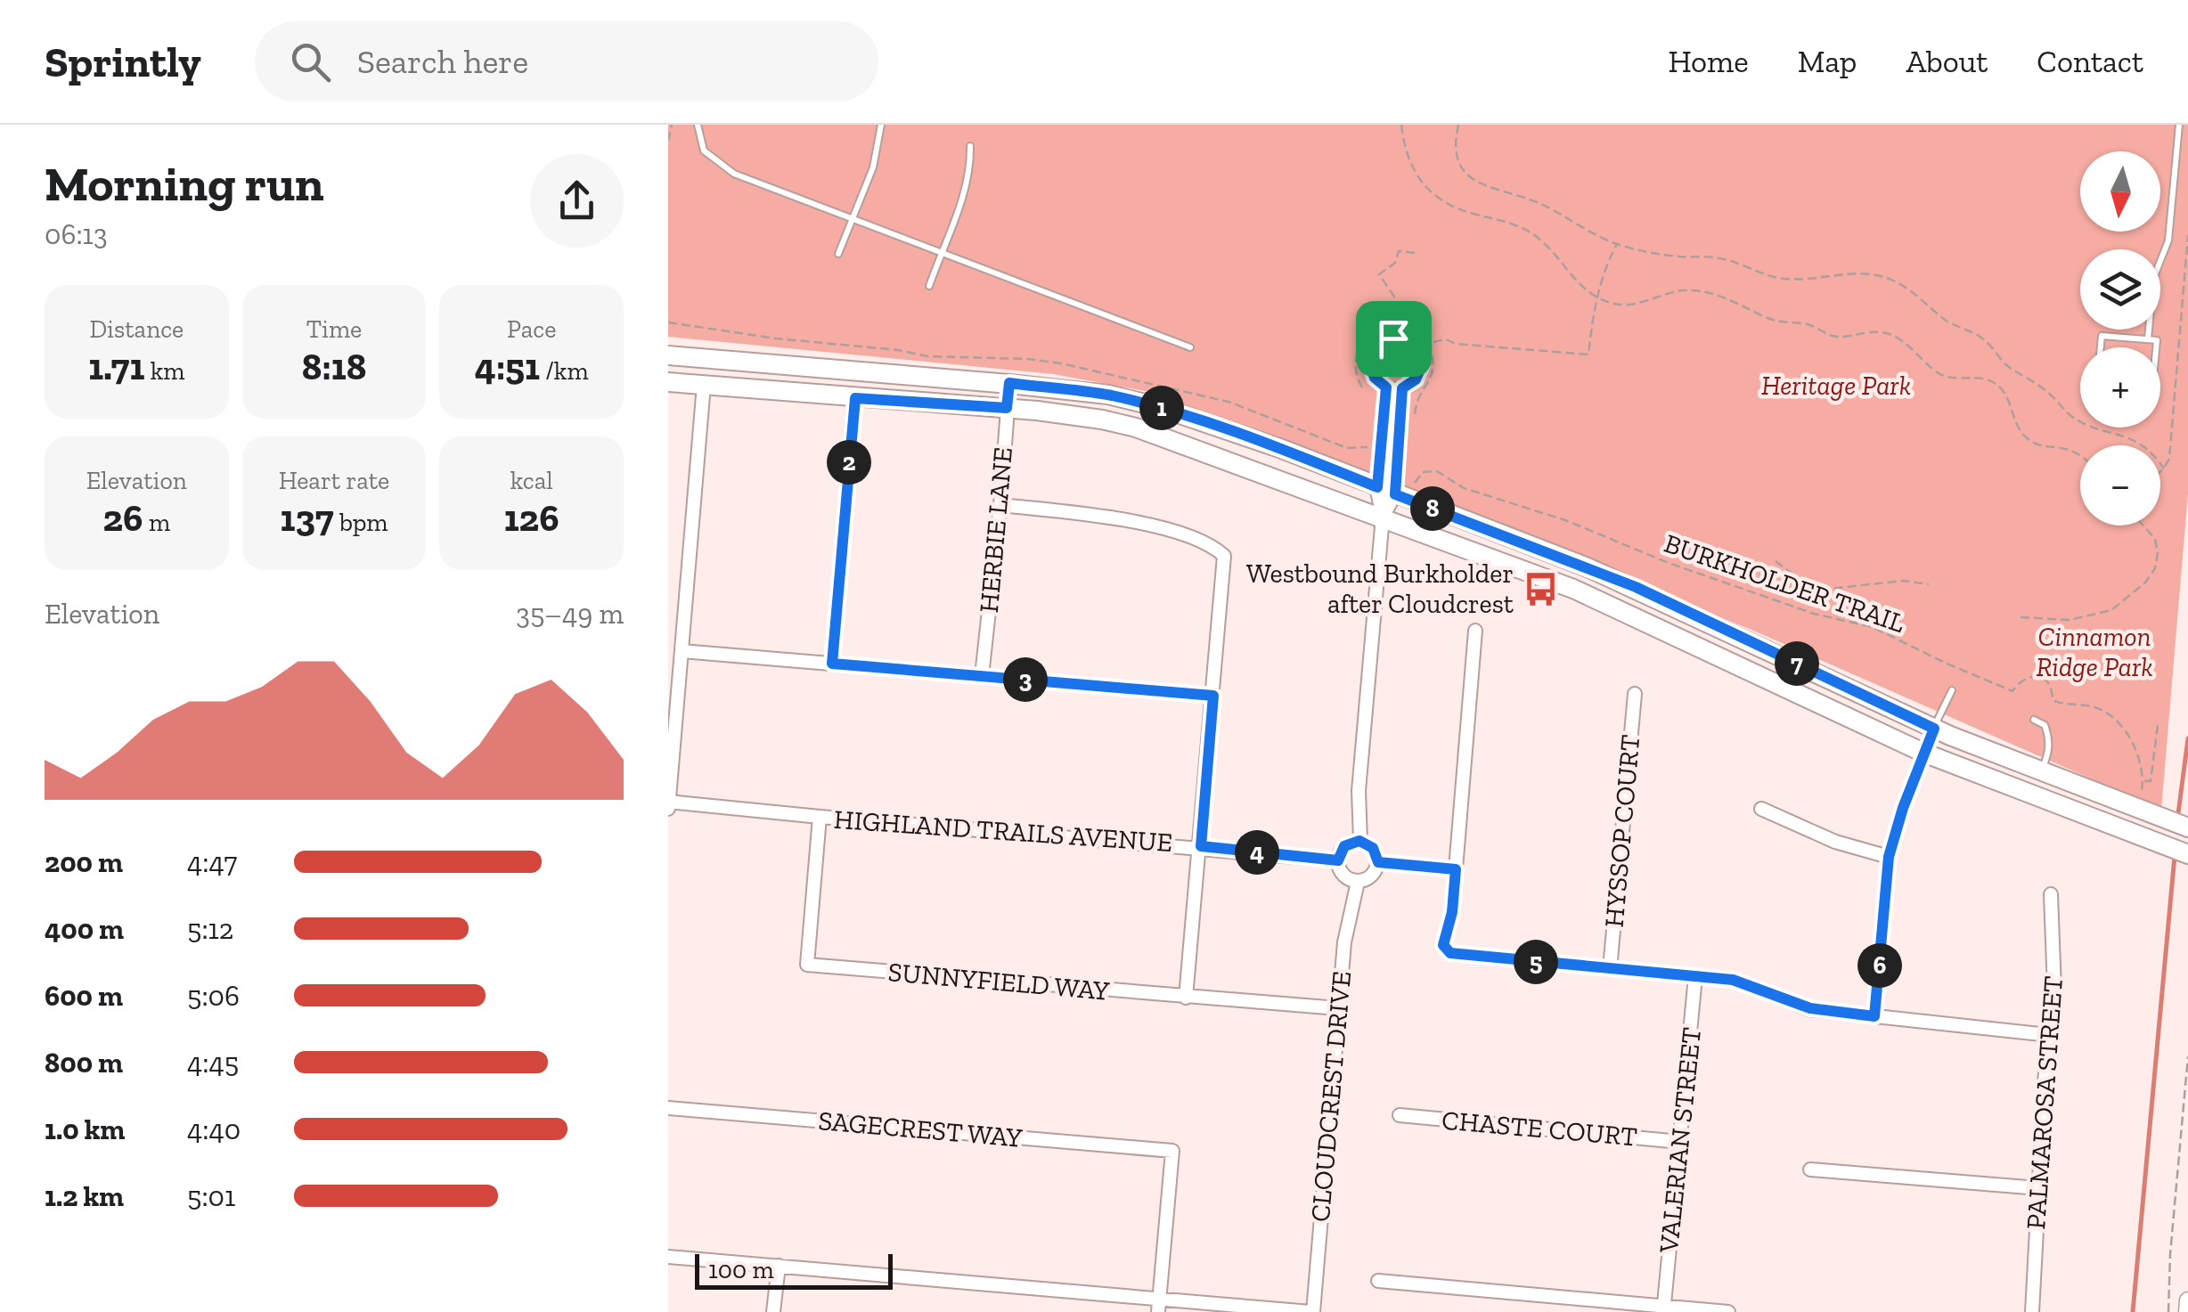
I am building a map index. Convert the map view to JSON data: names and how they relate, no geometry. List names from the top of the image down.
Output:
{
  "streets": {
    "street": [
      "HERBIE LANE",
      "HIGHLAND TRAILS AVENUE",
      "HYSSOP COURT",
      "SUNNYFIELD WAY",
      "CLOUDCREST DRIVE",
      "PALMAROSA STREET",
      "CHASTE COURT",
      "SAGECREST WAY",
      "VALERIAN STREET"
    ],
    "path": ["BURKHOLDER TRAIL"]
  },
  "crossings": [
    ["HIGHLAND TRAILS AVENUE", "SUNNYFIELD WAY"],
    ["HIGHLAND TRAILS AVENUE", "CLOUDCREST DRIVE"],
    ["SUNNYFIELD WAY", "CLOUDCREST DRIVE"],
    ["CHASTE COURT", "VALERIAN STREET"]
  ],
  "parks": ["Heritage Park", "Cinnamon Ridge Park"],
  "places": {
    "bus stop": ["Westbound Burkholder after Cloudcrest"]
  },
  "scale_bar": "100 m",
  "north": "bottom",
  "page": {
    "header": "Sprintly",
    "search": "Search here",
    "nav": [
      "Home",
      "Map",
      "About",
      "Contact"
    ],
    "heading": ["Morning run", "06:13"],
    "map_buttons": ["+", "−"],
    "stats": [
      ["Distance", "1.71 km"],
      ["Time", "8:18"],
      ["Pace", "4:51 /km"],
      ["Elevation", "26 m"],
      ["Heart rate", "137 bpm"],
      ["kcal", "126"]
    ],
    "pins": [
      "1",
      "2",
      "8",
      "7",
      "3",
      "4",
      "5",
      "6"
    ],
    "chart": ["Elevation", "35–49 m"],
    "list": [
      {
        "name": "200 m",
        "note": "4:47"
      },
      {
        "name": "400 m",
        "note": "5:12"
      },
      {
        "name": "600 m",
        "note": "5:06"
      },
      {
        "name": "800 m",
        "note": "4:45"
      },
      {
        "name": "1.0 km",
        "note": "4:40"
      },
      {
        "name": "1.2 km",
        "note": "5:01"
      }
    ],
    "scale": "100 m"
  }
}
